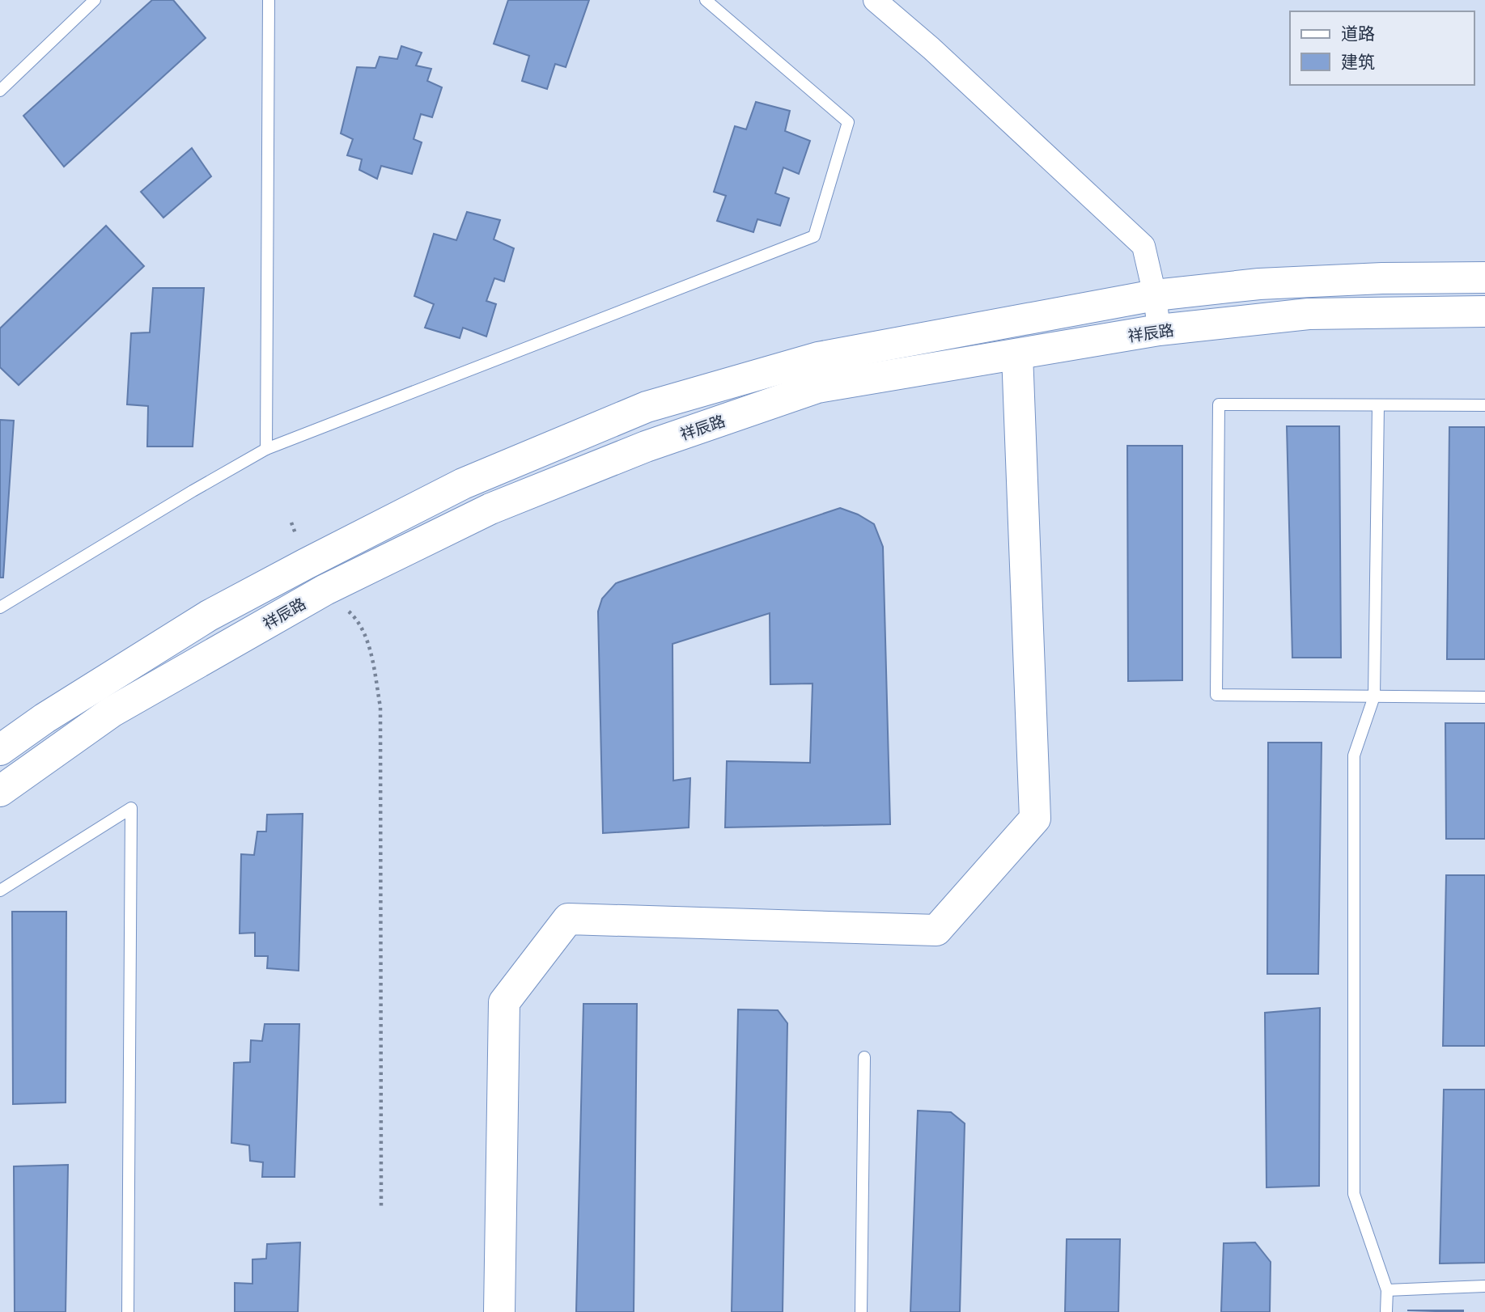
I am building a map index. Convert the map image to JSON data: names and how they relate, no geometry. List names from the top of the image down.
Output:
{
  "streets": {
    "street": ["祥辰路"]
  },
  "legend": ["道路", "建筑"]
}
